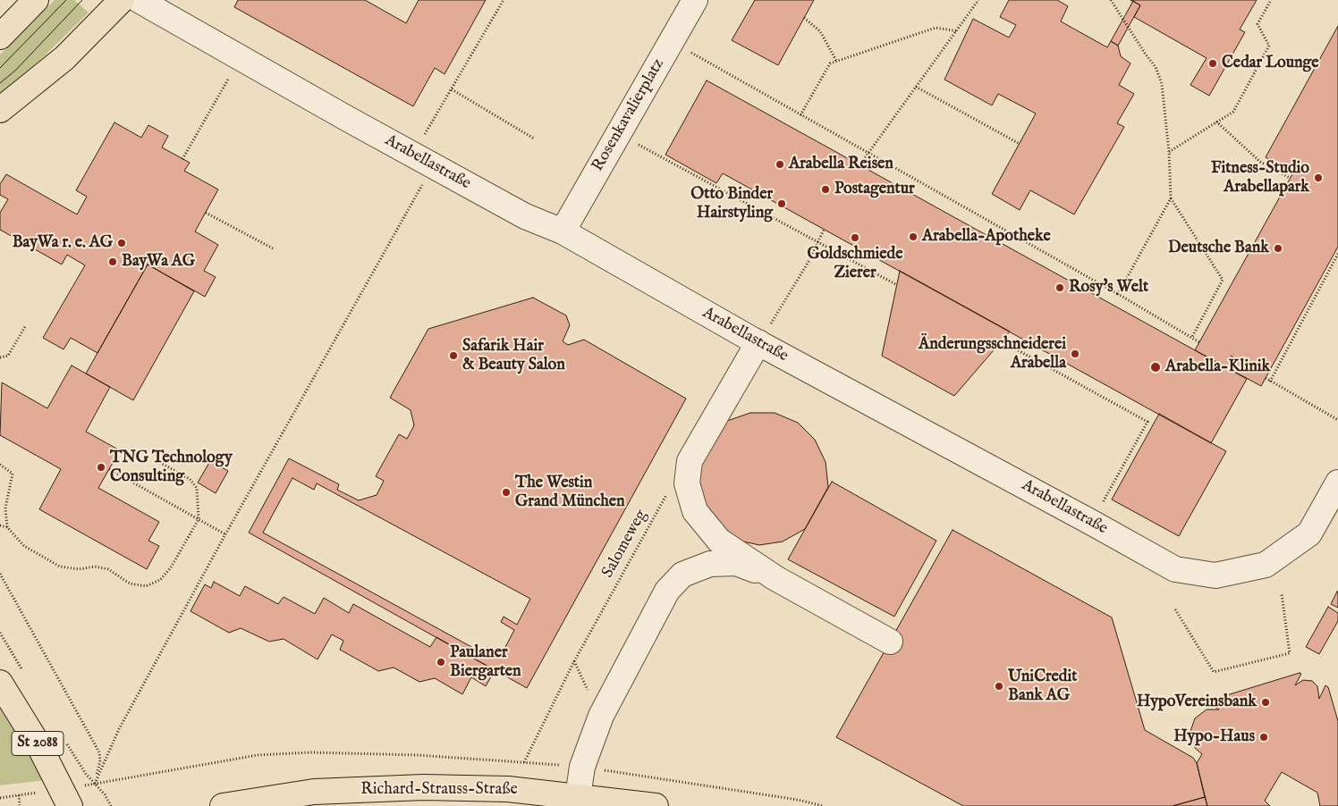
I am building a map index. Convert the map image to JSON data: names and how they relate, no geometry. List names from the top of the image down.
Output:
{
  "streets": {
    "main road": ["St 2088", "Richard-Strauss-Straße"],
    "street": ["Rosenkavalierplatz", "Arabellastraße"],
    "path": ["Salomeweg"]
  },
  "crossings": [
    ["Rosenkavalierplatz", "Arabellastraße"]
  ],
  "places": [
    "Cedar Lounge",
    "Arabella Reisen",
    "Fitness-Studio Arabellapark",
    "Postagentur",
    "Otto Binder Hairstyling",
    "Arabella-Apotheke",
    "Goldschmiede Zierer",
    "BayWa r. e. AG",
    "Deutsche Bank",
    "BayWa AG",
    "Rosy's Welt",
    "Änderungsschneiderei Arabella",
    "Safarik Hair & Beauty Salon",
    "Arabella-Klinik",
    "TNG Technology Consulting",
    "The Westin Grand München",
    "Paulaner Biergarten",
    "UniCredit Bank AG",
    "HypoVereinsbank",
    "Hypo-Haus"
  ]
}
